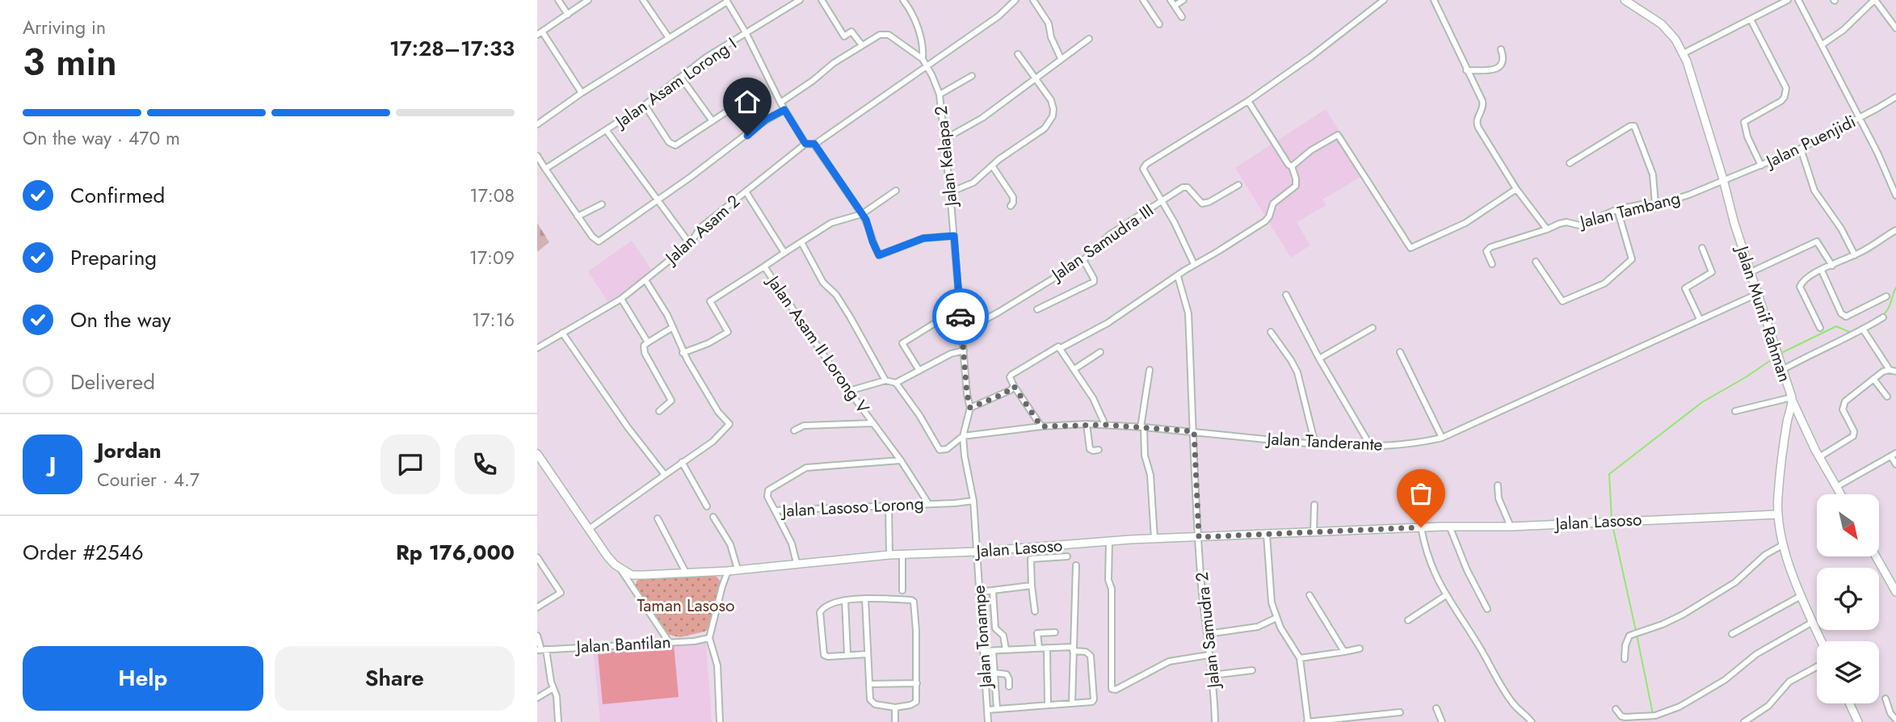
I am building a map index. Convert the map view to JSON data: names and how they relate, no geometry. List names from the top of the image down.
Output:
{
  "streets": {
    "street": [
      "Jalan Asam Lorong I",
      "Jalan Puenjidi",
      "Jalan Kelapa 2",
      "Jalan Tambang",
      "Jalan Asam 2",
      "Jalan Samudra III",
      "Jalan Munif Rahman",
      "Jalan Asam II Lorong V",
      "Jalan Tanderante",
      "Jalan Lasoso Lorong",
      "Jalan Lasoso",
      "Jalan Samudra 2",
      "Jalan Tonampe",
      "Jalan Bantilan"
    ]
  },
  "crossings": [
    ["Jalan Asam Lorong I", "Jalan Asam 2"],
    ["Jalan Puenjidi", "Jalan Tambang"],
    ["Jalan Puenjidi", "Jalan Munif Rahman"],
    ["Jalan Kelapa 2", "Jalan Samudra III"],
    ["Jalan Kelapa 2", "Jalan Tanderante"],
    ["Jalan Kelapa 2", "Jalan Lasoso Lorong"],
    ["Jalan Kelapa 2", "Jalan Tonampe"],
    ["Jalan Tambang", "Jalan Munif Rahman"],
    ["Jalan Asam 2", "Jalan Asam II Lorong V"],
    ["Jalan Munif Rahman", "Jalan Tanderante"],
    ["Jalan Munif Rahman", "Jalan Lasoso"],
    ["Jalan Asam II Lorong V", "Jalan Lasoso Lorong"],
    ["Jalan Lasoso Lorong", "Jalan Lasoso"],
    ["Jalan Lasoso Lorong", "Jalan Tonampe"],
    ["Jalan Lasoso", "Jalan Samudra 2"],
    ["Jalan Lasoso", "Jalan Tonampe"]
  ],
  "parks": ["Taman Lasoso"],
  "north": "bottom right",
  "page": {
    "heading": ["3 min", "Arriving in", "17:28–17:33"],
    "panel": [
      "Jordan",
      "Courier · 4.7",
      "Order #2546",
      "Rp 176,000"
    ],
    "bar": "On the way · 470 m",
    "list": [
      ["Confirmed", "17:08"],
      ["Preparing", "17:09"],
      ["On the way", "17:16"],
      "Delivered"
    ],
    "round": "J",
    "buttons": ["Help", "Share"]
  }
}
